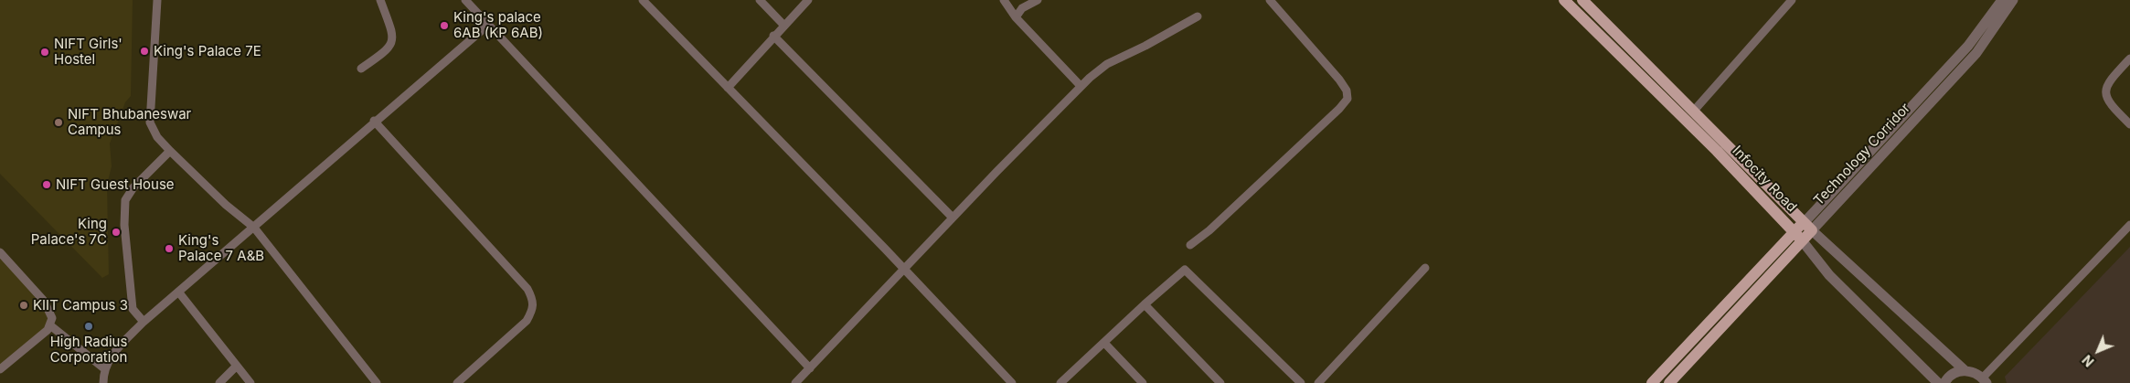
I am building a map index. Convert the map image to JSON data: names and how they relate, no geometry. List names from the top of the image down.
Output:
{
  "streets": {
    "main road": ["Infocity Road"],
    "street": ["Technology Corridor"]
  },
  "crossings": [
    ["Technology Corridor", "Infocity Road"]
  ],
  "places": [
    "King's palace 6AB (KP 6AB)",
    "King's Palace 7E",
    "NIFT Girls' Hostel",
    "NIFT Bhubaneswar Campus",
    "NIFT Guest House",
    "King Palace's 7C",
    "King's Palace 7 A&B",
    "KIIT Campus 3",
    "High Radius Corporation"
  ],
  "north": "bottom left"
}
